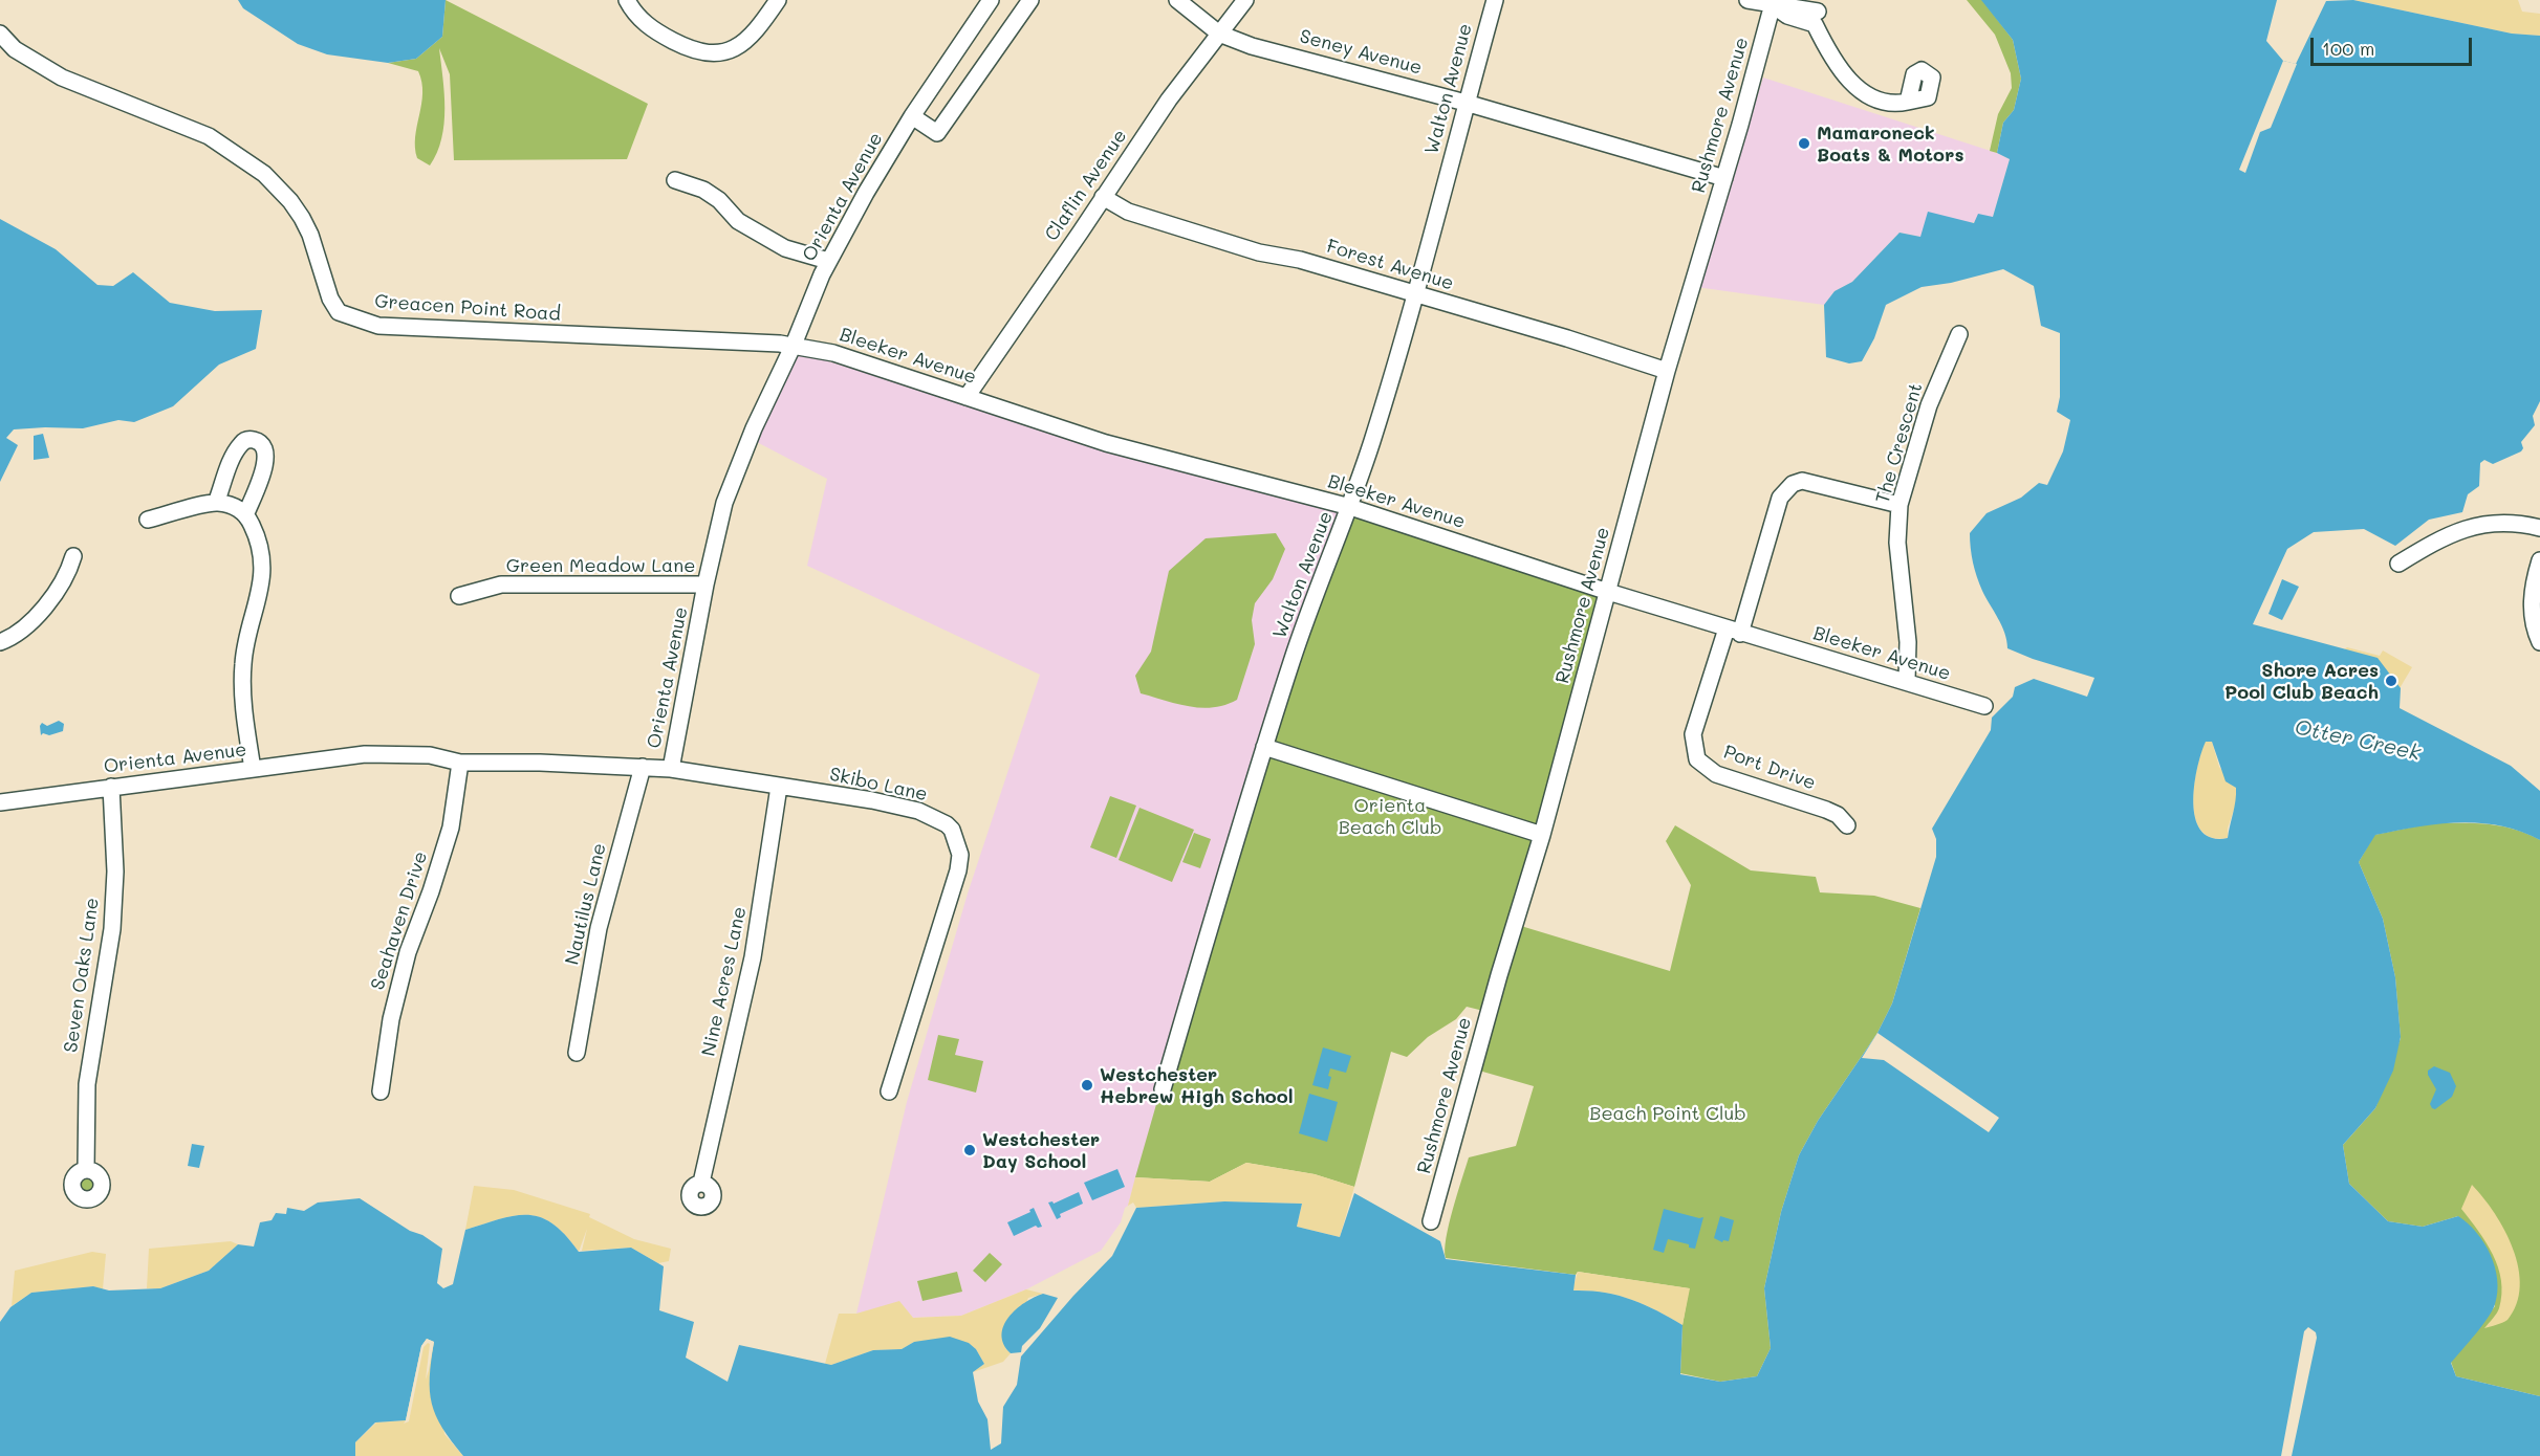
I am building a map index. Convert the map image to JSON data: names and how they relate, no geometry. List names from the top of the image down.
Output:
{
  "streets": {
    "street": [
      "Seney Avenue",
      "Walton Avenue",
      "Rushmore Avenue",
      "Claflin Avenue",
      "Orienta Avenue",
      "Forest Avenue",
      "Greacen Point Road",
      "Bleeker Avenue",
      "The Crescent",
      "Green Meadow Lane",
      "Port Drive",
      "Skibo Lane",
      "Nautilus Lane",
      "Seahaven Drive",
      "Seven Oaks Lane",
      "Nine Acres Lane"
    ]
  },
  "crossings": [
    ["Seney Avenue", "Walton Avenue"],
    ["Seney Avenue", "Rushmore Avenue"],
    ["Seney Avenue", "Claflin Avenue"],
    ["Walton Avenue", "Forest Avenue"],
    ["Walton Avenue", "Bleeker Avenue"],
    ["Rushmore Avenue", "Forest Avenue"],
    ["Rushmore Avenue", "Bleeker Avenue"],
    ["Claflin Avenue", "Forest Avenue"],
    ["Claflin Avenue", "Bleeker Avenue"],
    ["Orienta Avenue", "Greacen Point Road"],
    ["Orienta Avenue", "Bleeker Avenue"],
    ["Orienta Avenue", "Green Meadow Lane"],
    ["Orienta Avenue", "Skibo Lane"],
    ["Orienta Avenue", "Nautilus Lane"],
    ["Orienta Avenue", "Seahaven Drive"],
    ["Orienta Avenue", "Seven Oaks Lane"],
    ["Greacen Point Road", "Bleeker Avenue"],
    ["Bleeker Avenue", "The Crescent"],
    ["Bleeker Avenue", "Port Drive"],
    ["The Crescent", "Port Drive"],
    ["Skibo Lane", "Nine Acres Lane"]
  ],
  "water": ["Otter Creek"],
  "parks": ["Orienta Beach Club", "Beach Point Club"],
  "places": [
    "Mamaroneck Boats & Motors",
    "Shore Acres Pool Club Beach",
    "Westchester Hebrew High School",
    "Westchester Day School"
  ],
  "scale_bar": "100 m"
}
